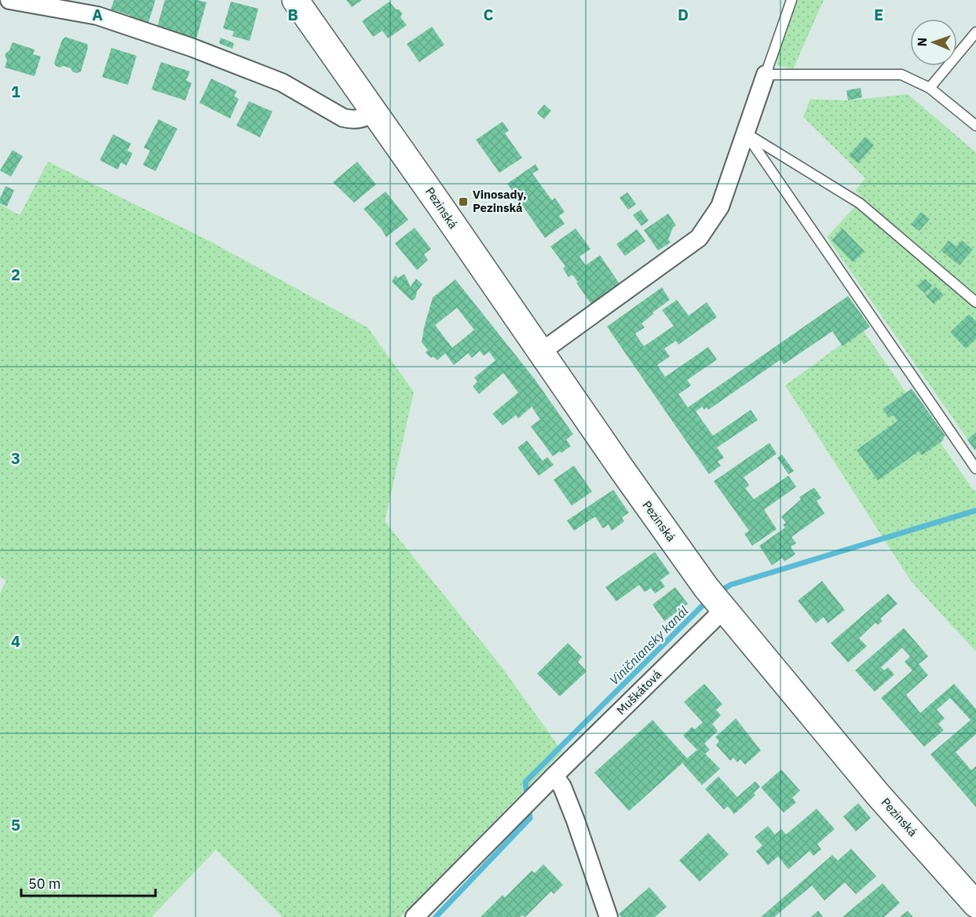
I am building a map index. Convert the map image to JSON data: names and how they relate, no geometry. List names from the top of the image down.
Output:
{
  "streets": {
    "main road": ["Pezinská"],
    "street": ["Muškátová"]
  },
  "crossings": [
    ["Pezinská", "Muškátová"]
  ],
  "water": ["Viničniansky kanál"],
  "places": {
    "transit": ["Vinosady, Pezinská"]
  },
  "scale_bar": "50 m",
  "north": "left",
  "grid": {
    "columns": [
      "A",
      "B",
      "C",
      "D",
      "E"
    ],
    "rows": [
      "1",
      "2",
      "3",
      "4",
      "5"
    ]
  }
}
